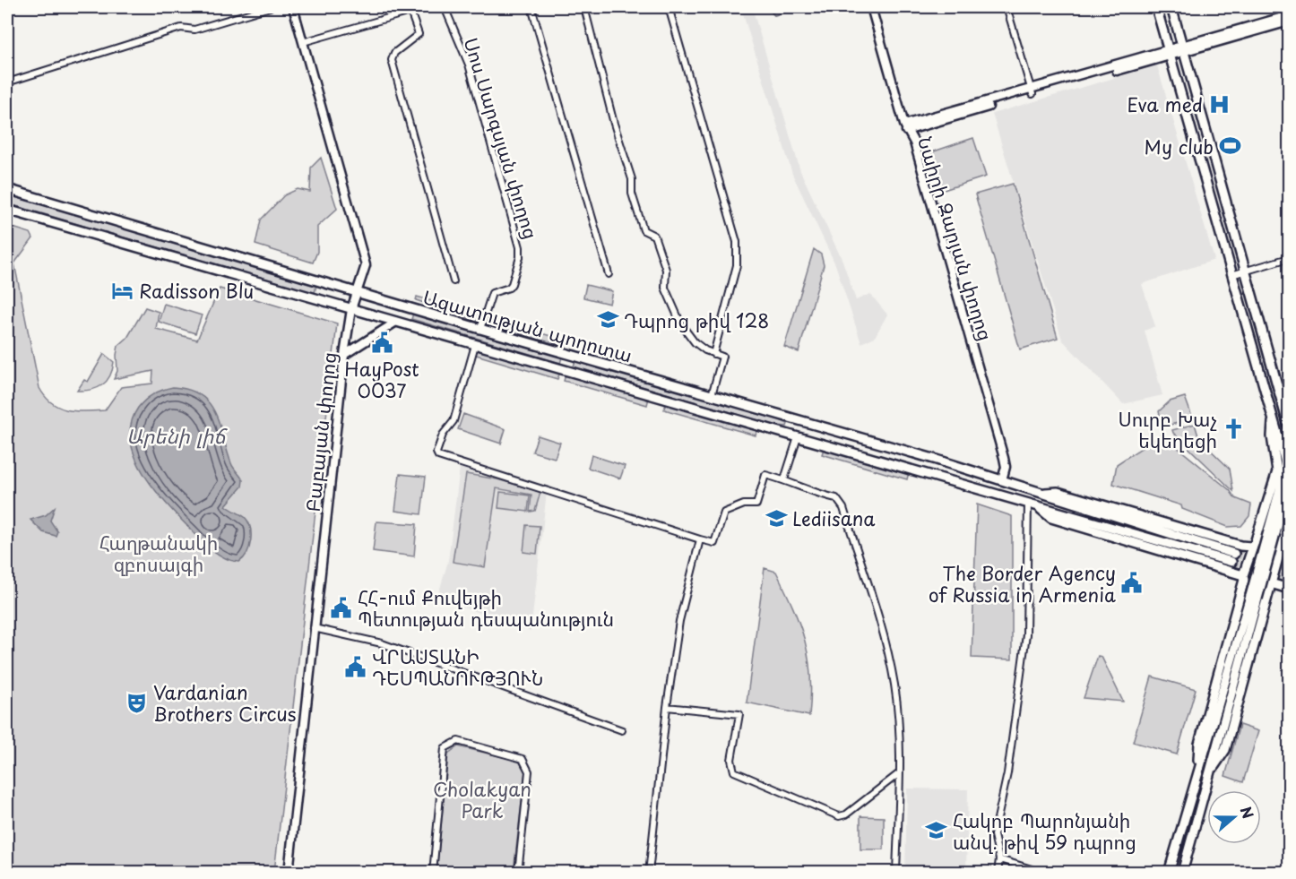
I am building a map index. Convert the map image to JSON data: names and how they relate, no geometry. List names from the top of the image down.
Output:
{
  "streets": {
    "main road": ["Ազատության պողոտա"],
    "street": ["Սոս Սարգսյան փողոց", "Նաիրի Զարյան փողոց", "Բաբայան փողոց"]
  },
  "crossings": [
    ["Սոս Սարգսյան փողոց", "Ազատության պողոտա"],
    ["Նաիրի Զարյան փողոց", "Ազատության պողոտա"],
    ["Ազատության պողոտա", "Բաբայան փողոց"]
  ],
  "water": ["Արենի լիճ"],
  "parks": ["Հաղթանակի զբոսայգի", "Cholakyan Park"],
  "places": {
    "hospital": ["Eva med"],
    "sports": ["My club"],
    "hotel": ["Radisson Blu"],
    "school or university": ["Դպրոց թիվ 128", "Lediisana", "Հակոբ Պարոնյանի անվ. թիվ 59 դպրոց"],
    "public building": [
      "HayPost 0037",
      "The Border Agency of Russia in Armenia",
      "ՀՀ-ում Քուվեյթի Պետության դեսպանություն",
      "ՎՐԱՍՏԱՆԻ ԴԵՍՊԱՆՈՒԹՅՈՒՆ"
    ],
    "church": ["Սուրբ Խաչ եկեղեցի"],
    "theatre": ["Vardanian Brothers Circus"]
  },
  "north": "right"
}
